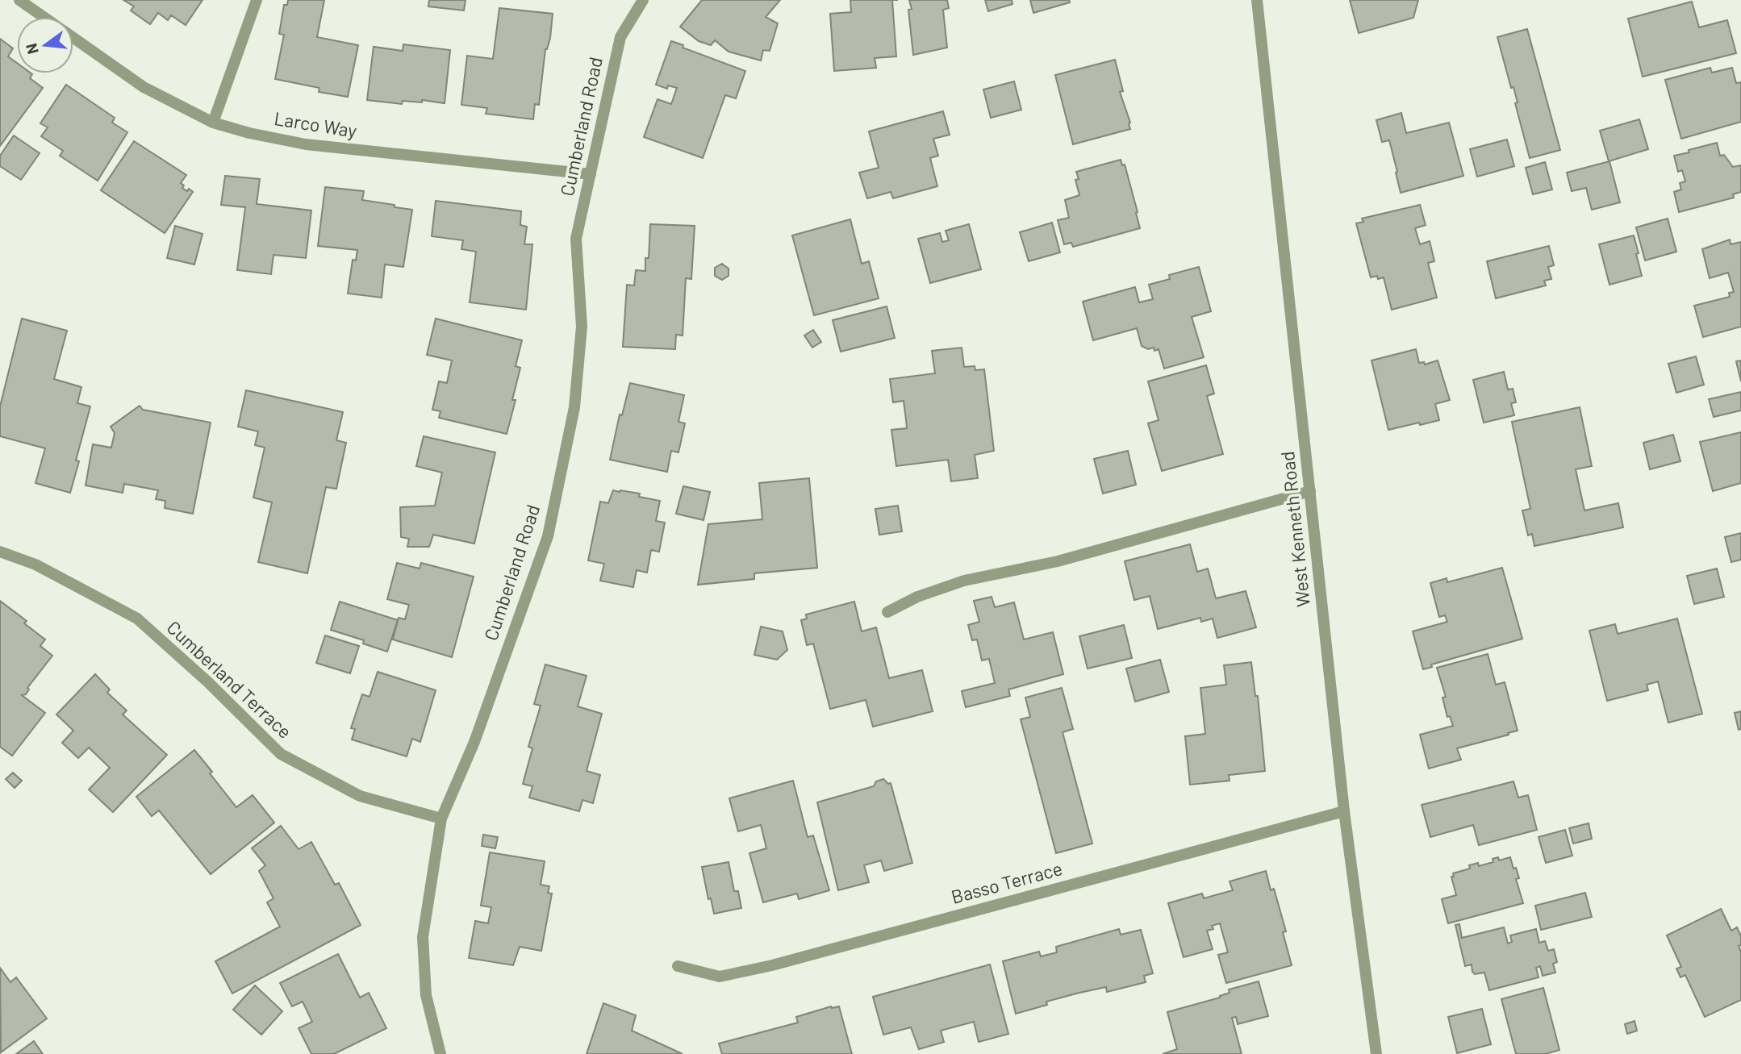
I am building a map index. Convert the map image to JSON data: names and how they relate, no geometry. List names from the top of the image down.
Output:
{
  "streets": {
    "street": [
      "Larco Way",
      "Cumberland Road",
      "West Kenneth Road",
      "Cumberland Terrace",
      "Basso Terrace"
    ]
  },
  "crossings": [
    ["Larco Way", "Cumberland Road"],
    ["Cumberland Road", "Cumberland Terrace"],
    ["West Kenneth Road", "Basso Terrace"]
  ],
  "north": "left"
}
